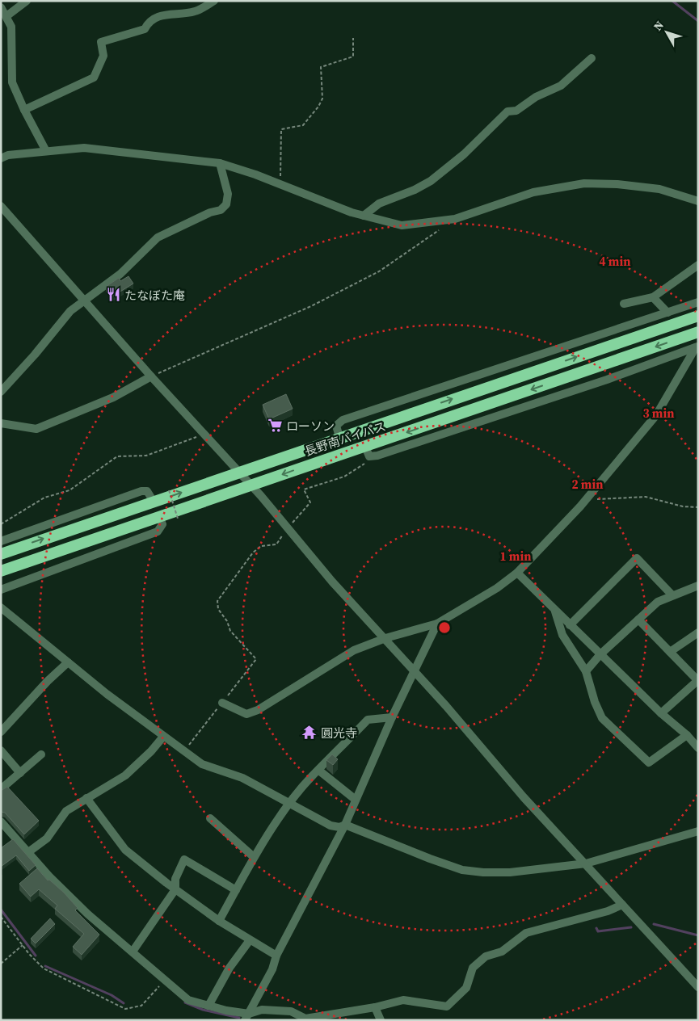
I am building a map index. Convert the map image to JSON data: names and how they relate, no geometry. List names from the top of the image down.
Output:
{
  "streets": {
    "highway": ["長野南バイパス"]
  },
  "places": {
    "restaurant": ["たなぼた庵"],
    "supermarket": ["ローソン"],
    "temple": ["圓光寺"]
  },
  "north": "top left",
  "rings": [
    "4 min",
    "3 min",
    "2 min",
    "1 min"
  ]
}
